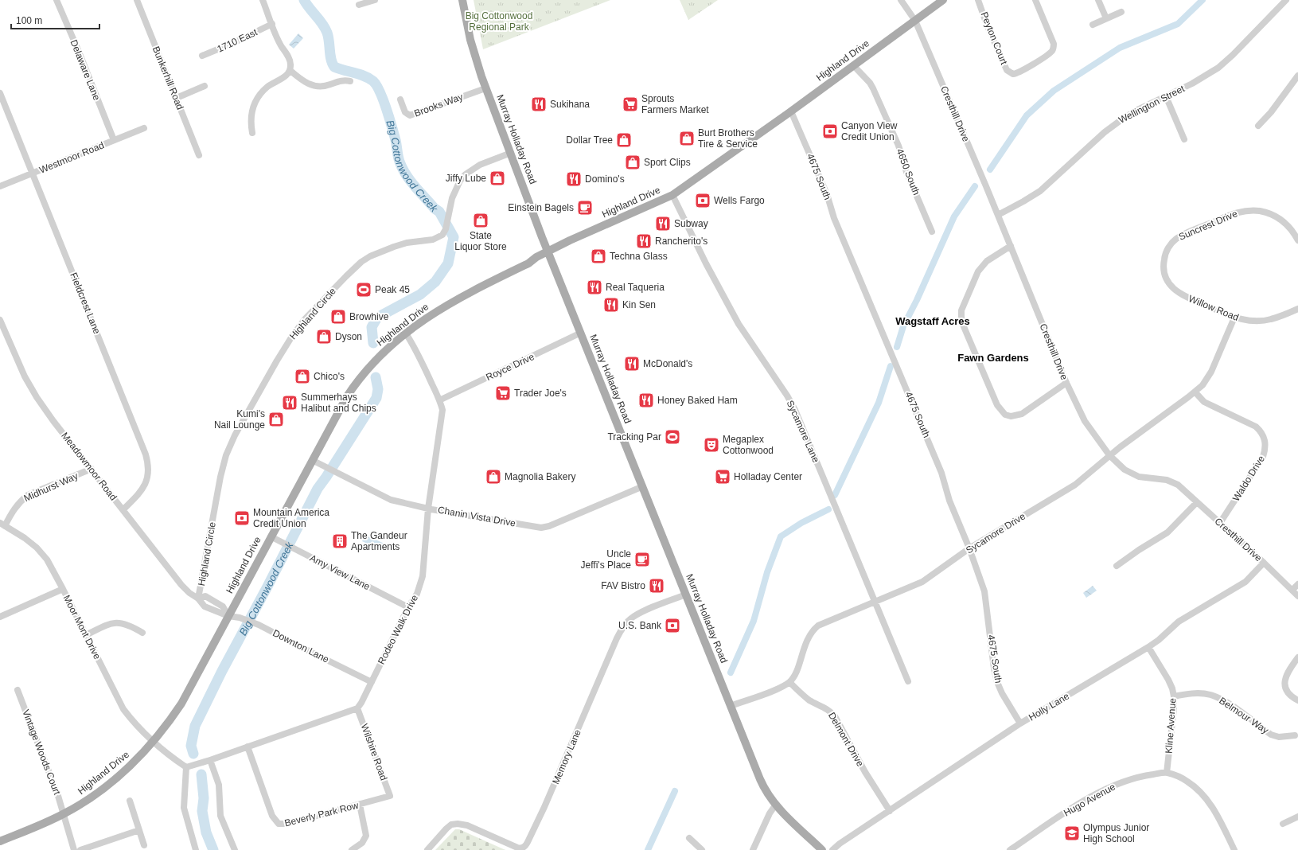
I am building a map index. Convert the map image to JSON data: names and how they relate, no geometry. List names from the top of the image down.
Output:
{
  "streets": {
    "main road": ["Highland Drive", "Murray Holladay Road"],
    "street": [
      "Peyton Court",
      "1710 East",
      "Delaware Lane",
      "Bunkerhill Road",
      "Wellington Street",
      "Brooks Way",
      "Cresthill Drive",
      "Westmoor Road",
      "4650 South",
      "4675 South",
      "Suncrest Drive",
      "Fieldcrest Lane",
      "Willow Road",
      "Highland Circle",
      "Royce Drive",
      "Sycamore Lane",
      "Meadowmoor Road",
      "Waldo Drive",
      "Midhurst Way",
      "Chanin Vista Drive",
      "Sycamore Drive",
      "Amy View Lane",
      "Moor Mont Drive",
      "Rodeo Walk Drive",
      "Downton Lane",
      "Holly Lane",
      "Belmour Way",
      "Kline Avenue",
      "Delmont Drive",
      "Vintage Woods Court",
      "Wilshire Road",
      "Memory Lane",
      "Hugo Avenue",
      "Beverly Park Row"
    ]
  },
  "crossings": [
    ["Highland Drive", "Cresthill Drive"],
    ["Highland Drive", "Murray Holladay Road"],
    ["Highland Drive", "4650 South"],
    ["Highland Drive", "4675 South"],
    ["Highland Drive", "Sycamore Lane"],
    ["Highland Drive", "Meadowmoor Road"],
    ["Highland Drive", "Chanin Vista Drive"],
    ["Highland Drive", "Amy View Lane"],
    ["Highland Drive", "Moor Mont Drive"],
    ["Highland Drive", "Rodeo Walk Drive"],
    ["Highland Drive", "Downton Lane"],
    ["Highland Drive", "Vintage Woods Court"],
    ["Delaware Lane", "Westmoor Road"],
    ["Wellington Street", "Cresthill Drive"],
    ["Brooks Way", "Murray Holladay Road"],
    ["Cresthill Drive", "Waldo Drive"],
    ["Cresthill Drive", "Sycamore Drive"],
    ["Cresthill Drive", "Holly Lane"],
    ["Murray Holladay Road", "Highland Circle"],
    ["Murray Holladay Road", "Royce Drive"],
    ["Murray Holladay Road", "Chanin Vista Drive"],
    ["Murray Holladay Road", "Memory Lane"],
    ["Westmoor Road", "Fieldcrest Lane"],
    ["4675 South", "Sycamore Drive"],
    ["4675 South", "Holly Lane"],
    ["Suncrest Drive", "Willow Road"],
    ["Fieldcrest Lane", "Meadowmoor Road"],
    ["Willow Road", "Sycamore Drive"],
    ["Highland Circle", "Meadowmoor Road"],
    ["Royce Drive", "Rodeo Walk Drive"],
    ["Sycamore Lane", "Sycamore Drive"],
    ["Meadowmoor Road", "Midhurst Way"],
    ["Meadowmoor Road", "Downton Lane"],
    ["Waldo Drive", "Sycamore Drive"],
    ["Midhurst Way", "Moor Mont Drive"],
    ["Chanin Vista Drive", "Rodeo Walk Drive"],
    ["Sycamore Drive", "Delmont Drive"],
    ["Amy View Lane", "Rodeo Walk Drive"],
    ["Rodeo Walk Drive", "Downton Lane"],
    ["Rodeo Walk Drive", "Wilshire Road"],
    ["Holly Lane", "Kline Avenue"],
    ["Holly Lane", "Delmont Drive"],
    ["Belmour Way", "Kline Avenue"],
    ["Kline Avenue", "Hugo Avenue"],
    ["Wilshire Road", "Beverly Park Row"]
  ],
  "districts": ["Wagstaff Acres", "Fawn Gardens"],
  "water": ["Big Cottonwood Creek"],
  "parks": ["Big Cottonwood Regional Park"],
  "places": {
    "restaurant": [
      "Sukihana",
      "Domino's",
      "Subway",
      "Rancherito's",
      "Real Taqueria",
      "Kin Sen",
      "McDonald's",
      "Honey Baked Ham",
      "Summerhays Halibut and Chips",
      "FAV Bistro"
    ],
    "supermarket": ["Sprouts Farmers Market", "Trader Joe's", "Holladay Center"],
    "bank": [
      "Canyon View Credit Union",
      "Wells Fargo",
      "Mountain America Credit Union",
      "U.S. Bank"
    ],
    "shop": [
      "Burt Brothers Tire & Service",
      "Dollar Tree",
      "Sport Clips",
      "Jiffy Lube",
      "State Liquor Store",
      "Techna Glass",
      "Browhive",
      "Dyson",
      "Chico's",
      "Kumi's Nail Lounge",
      "Magnolia Bakery"
    ],
    "cafe": ["Einstein Bagels", "Uncle Jeffi's Place"],
    "sports": ["Peak 45", "Tracking Par"],
    "theatre": ["Megaplex Cottonwood"],
    "building": ["The Gandeur Apartments"],
    "school or university": ["Olympus Junior High School"]
  },
  "scale_bar": "100 m"
}
